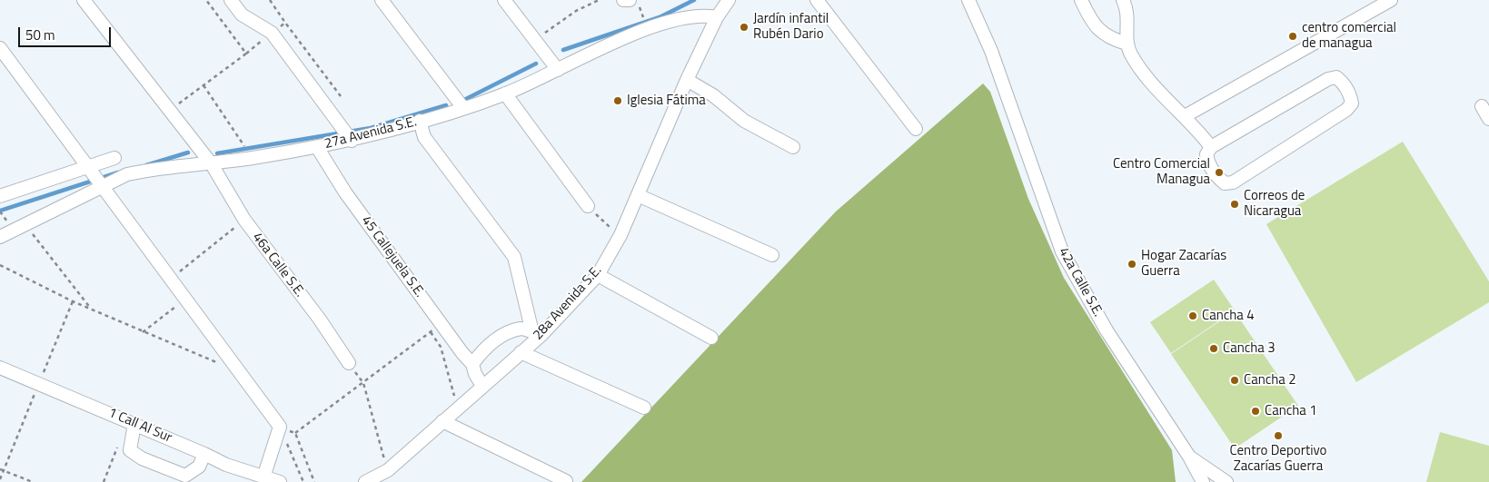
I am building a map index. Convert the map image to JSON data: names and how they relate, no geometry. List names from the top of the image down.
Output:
{
  "streets": {
    "street": [
      "27a Avenida S.E.",
      "45 Callejuela S.E.",
      "46a Calle S.E.",
      "42a Calle S.E.",
      "28a Avenida S.E.",
      "1 Call Al Sur"
    ]
  },
  "crossings": [
    ["27a Avenida S.E.", "45 Callejuela S.E."],
    ["27a Avenida S.E.", "46a Calle S.E."],
    ["27a Avenida S.E.", "28a Avenida S.E."],
    ["45 Callejuela S.E.", "28a Avenida S.E."]
  ],
  "places": [
    "Jardín infantil Rubén Dario",
    "centro comercial de managua",
    "Iglesia Fátima",
    "Centro Comercial Managua",
    "Correos de Nicaragua",
    "Hogar Zacarías Guerra",
    "Cancha 4",
    "Cancha 3",
    "Cancha 2",
    "Cancha 1",
    "Centro Deportivo Zacarías Guerra"
  ],
  "scale_bar": "50 m"
}
